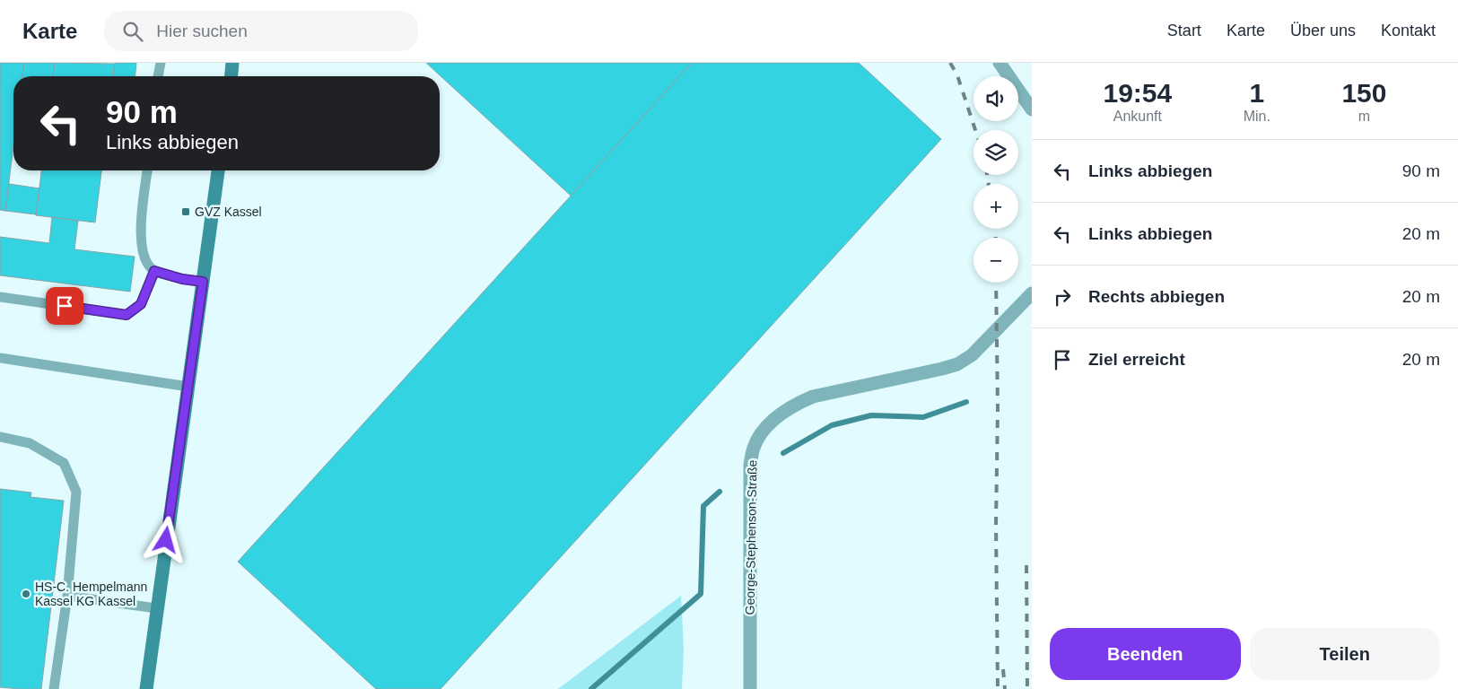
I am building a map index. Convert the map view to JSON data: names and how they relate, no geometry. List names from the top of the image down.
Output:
{
  "streets": {
    "street": ["George-Stephenson-Straße"]
  },
  "places": {
    "transit": ["GVZ Kassel"],
    "other": ["HS-C. Hempelmann Kassel KG Kassel"]
  },
  "page": {
    "header": "Karte",
    "search": "Hier suchen",
    "nav": [
      "Start",
      "Karte",
      "Über uns",
      "Kontakt"
    ],
    "eta": [
      "19:54",
      "Ankunft",
      "1",
      "Min.",
      "150",
      "m"
    ],
    "map_buttons": ["+", "−"],
    "turn": ["90 m", "Links abbiegen"],
    "list": [
      {
        "name": "Links abbiegen",
        "value": "90 m"
      },
      {
        "name": "Links abbiegen",
        "value": "20 m"
      },
      {
        "name": "Rechts abbiegen",
        "value": "20 m"
      },
      {
        "name": "Ziel erreicht",
        "value": "20 m"
      }
    ],
    "buttons": ["Beenden", "Teilen"]
  }
}
